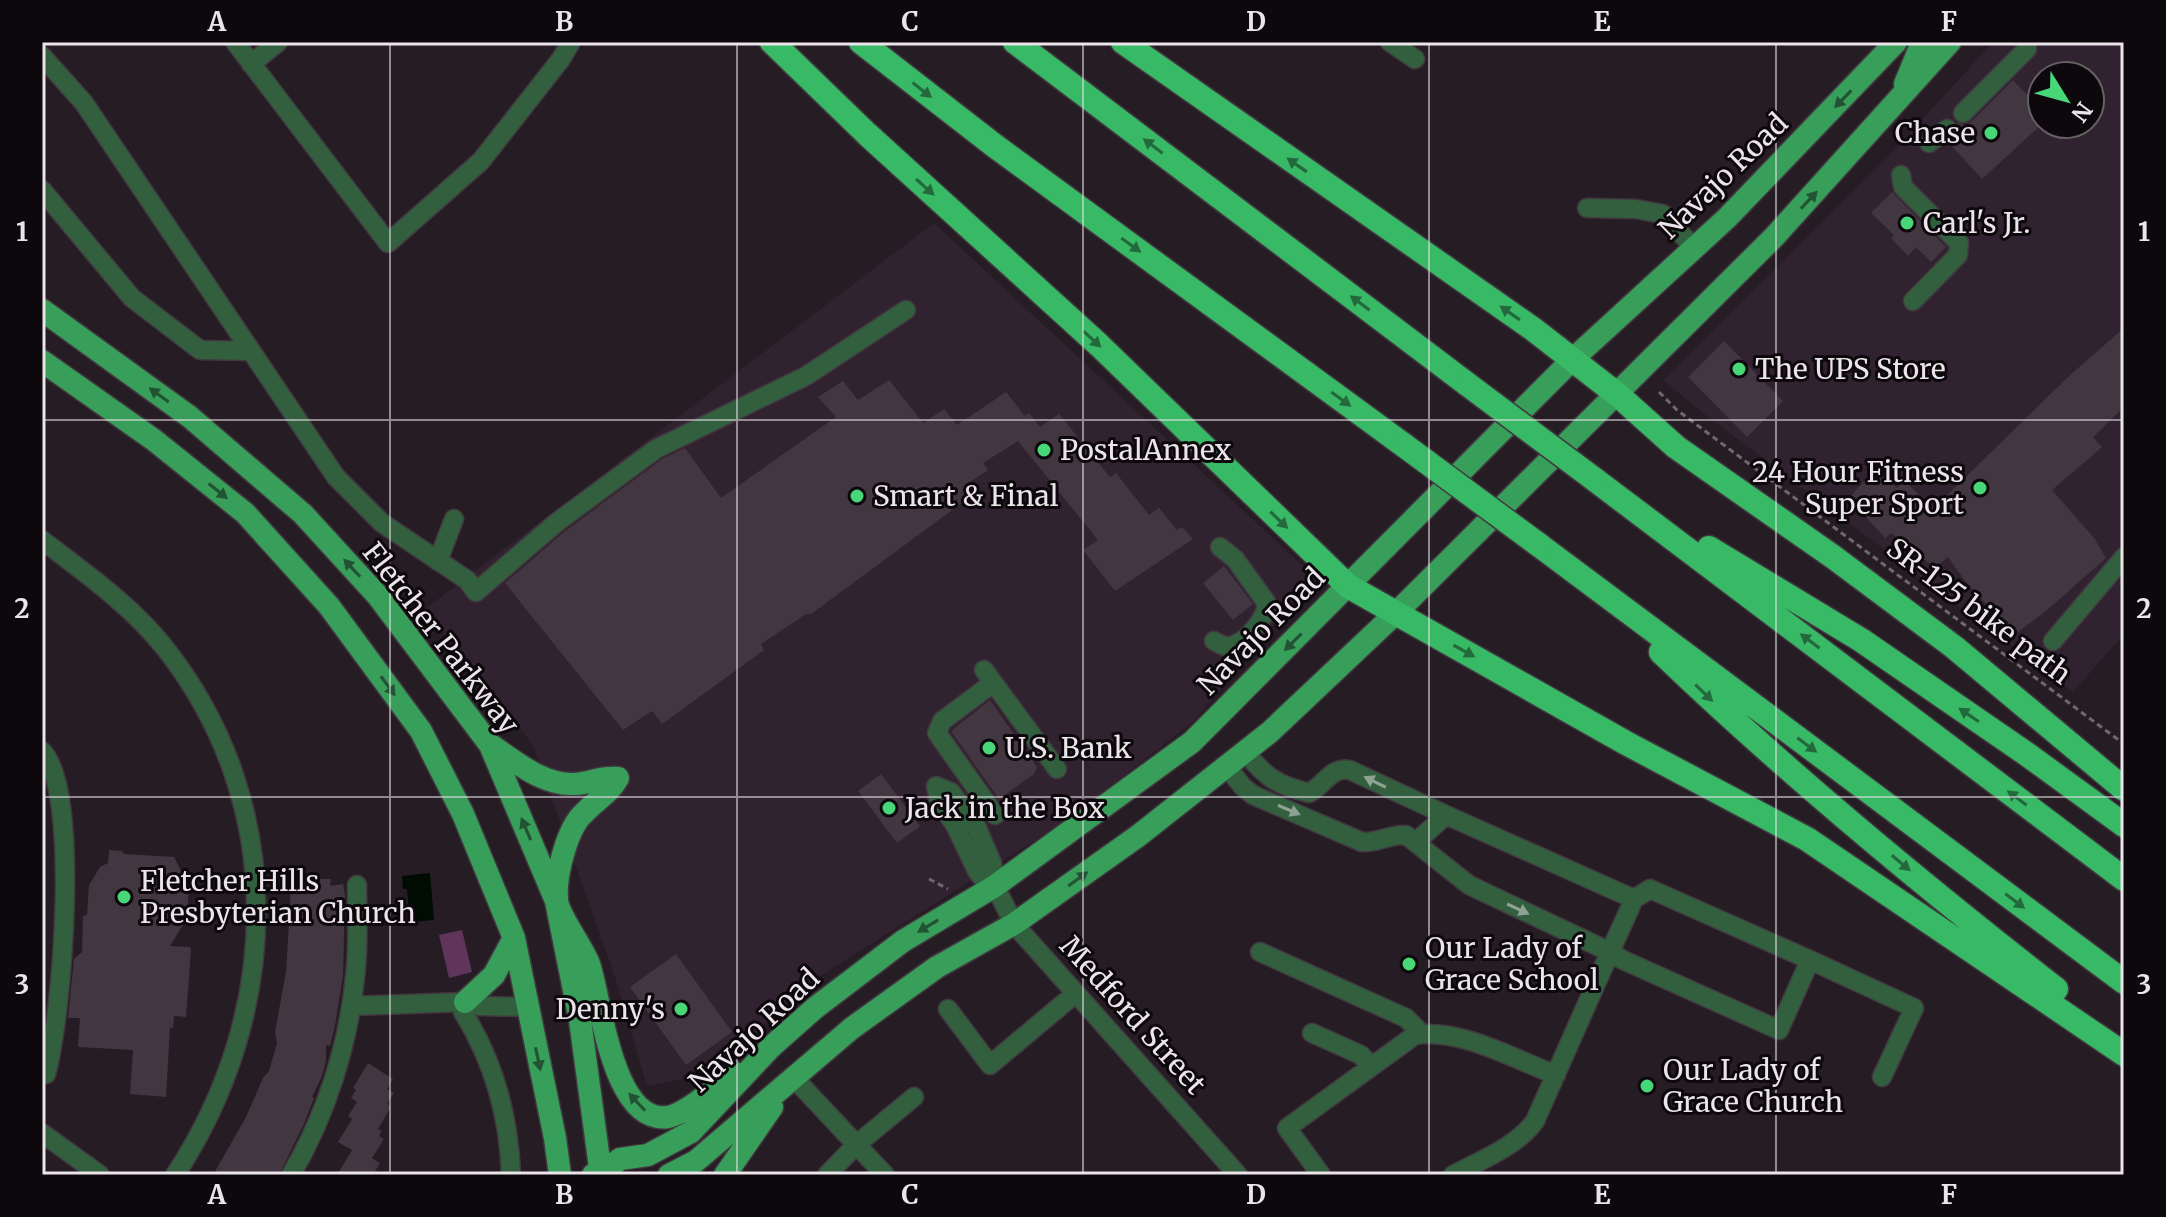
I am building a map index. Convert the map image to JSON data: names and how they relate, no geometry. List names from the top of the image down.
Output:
{
  "streets": {
    "main road": ["Navajo Road", "Fletcher Parkway"],
    "street": ["Medford Street"],
    "path": ["SR-125 bike path"]
  },
  "crossings": [
    ["Navajo Road", "Fletcher Parkway"],
    ["Navajo Road", "Medford Street"]
  ],
  "places": [
    "Chase",
    "Carl's Jr.",
    "The UPS Store",
    "PostalAnnex",
    "24 Hour Fitness Super Sport",
    "Smart & Final",
    "U.S. Bank",
    "Jack in the Box",
    "Fletcher Hills Presbyterian Church",
    "Our Lady of Grace School",
    "Denny's",
    "Our Lady of Grace Church"
  ],
  "north": "bottom right",
  "grid": {
    "columns": [
      "A",
      "B",
      "C",
      "D",
      "E",
      "F"
    ],
    "rows": ["1", "2", "3"]
  }
}
